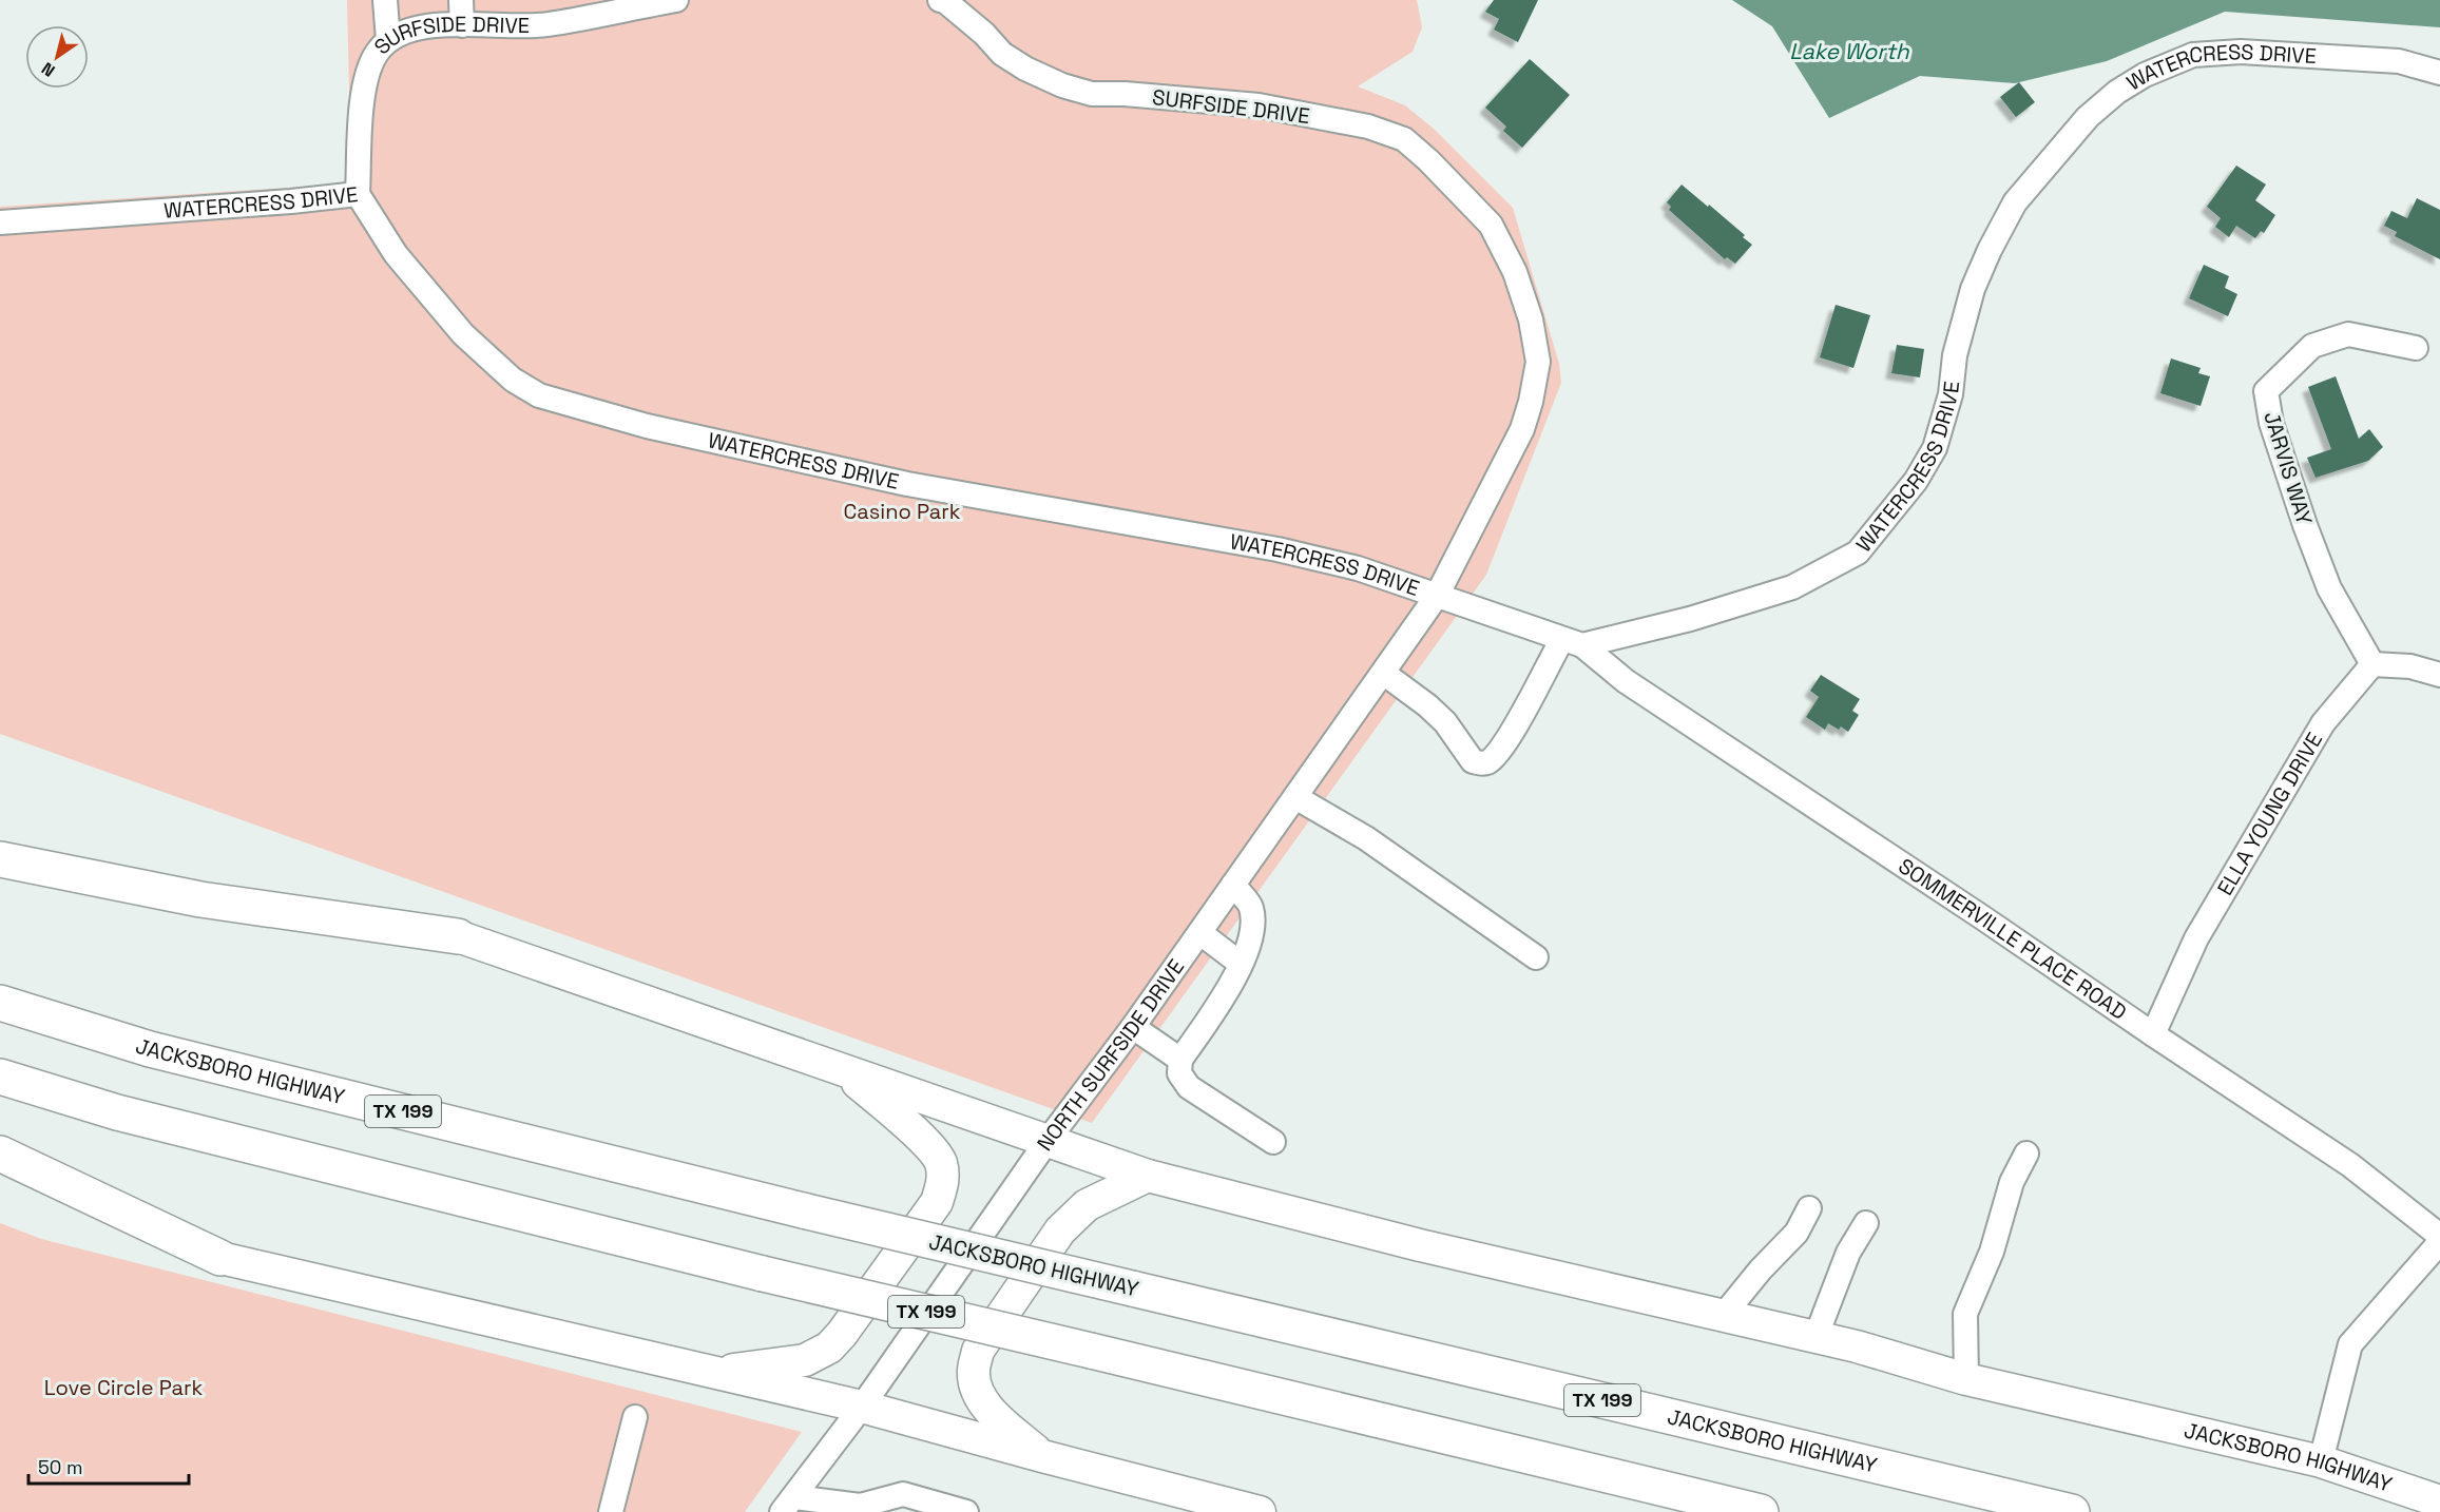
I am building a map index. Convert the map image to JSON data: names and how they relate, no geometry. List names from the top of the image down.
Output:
{
  "streets": {
    "highway": ["JACKSBORO HIGHWAY", "TX 199"],
    "street": [
      "SURFSIDE DRIVE",
      "WATERCRESS DRIVE",
      "JARVIS WAY",
      "ELLA YOUNG DRIVE",
      "SOMMERVILLE PLACE ROAD",
      "NORTH SURFSIDE DRIVE"
    ]
  },
  "crossings": [
    ["SURFSIDE DRIVE", "WATERCRESS DRIVE"],
    ["SURFSIDE DRIVE", "NORTH SURFSIDE DRIVE"],
    ["WATERCRESS DRIVE", "SOMMERVILLE PLACE ROAD"],
    ["WATERCRESS DRIVE", "NORTH SURFSIDE DRIVE"],
    ["JARVIS WAY", "ELLA YOUNG DRIVE"],
    ["ELLA YOUNG DRIVE", "SOMMERVILLE PLACE ROAD"],
    ["NORTH SURFSIDE DRIVE", "JACKSBORO HIGHWAY"]
  ],
  "water": ["Lake Worth"],
  "parks": ["Casino Park", "Love Circle Park"],
  "scale_bar": "50 m",
  "north": "bottom left"
}
